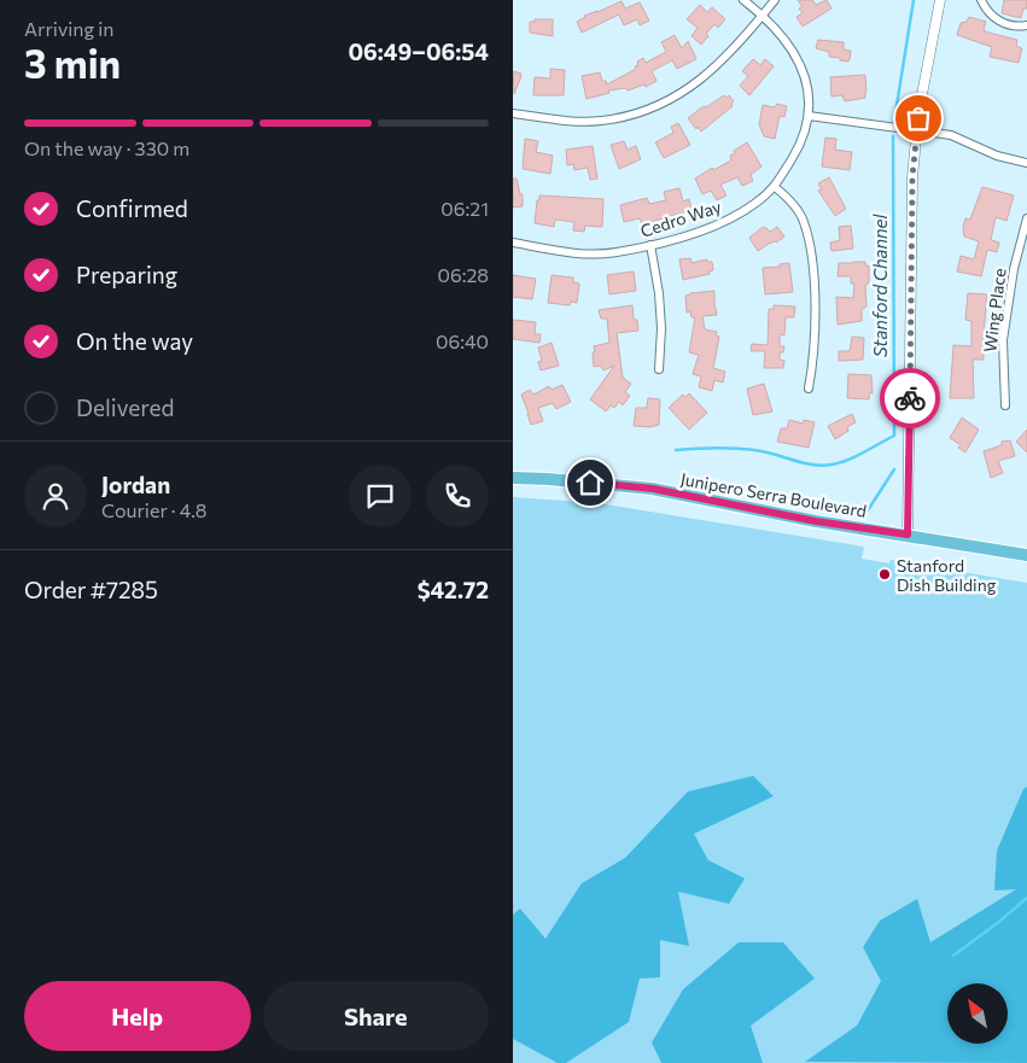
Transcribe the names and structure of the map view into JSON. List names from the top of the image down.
{
  "streets": {
    "main road": ["Junipero Serra Boulevard"],
    "street": ["Cedro Way", "Wing Place"]
  },
  "water": ["Stanford Channel"],
  "places": ["Stanford Dish Building"],
  "north": "top left",
  "page": {
    "heading": ["3 min", "Arriving in", "06:49–06:54"],
    "panel": [
      "Jordan",
      "Courier · 4.8",
      "Order #7285",
      "$42.72"
    ],
    "bar": "On the way · 330 m",
    "list": [
      ["Confirmed", "06:21"],
      ["Preparing", "06:28"],
      ["On the way", "06:40"],
      "Delivered"
    ],
    "buttons": ["Help", "Share"]
  }
}
